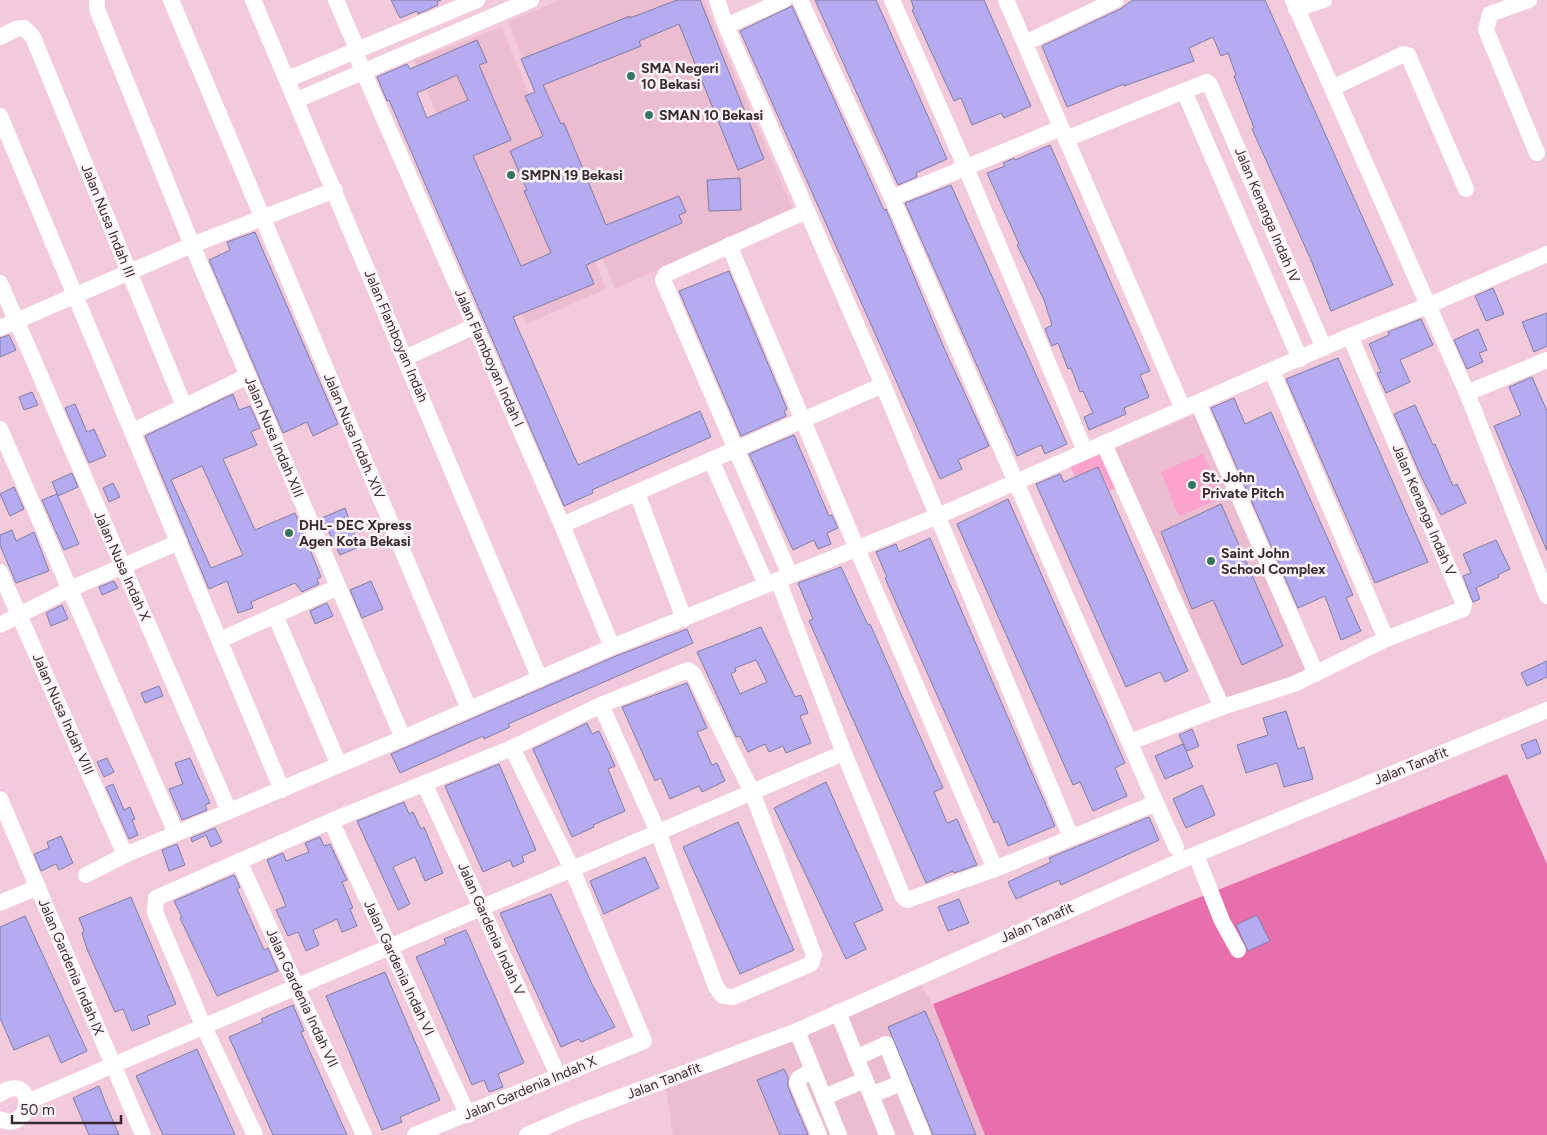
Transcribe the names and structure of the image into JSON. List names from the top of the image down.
{
  "streets": {
    "street": [
      "Jalan Kenanga Indah IV",
      "Jalan Nusa Indah III",
      "Jalan Flamboyan Indah",
      "Jalan Flamboyan Indah I",
      "Jalan Nusa Indah. XIV",
      "Jalan Nusa Indah XIII",
      "Jalan Kenanga Indah V",
      "Jalan Nusa Indah X",
      "Jalan Nusa Indah VIII",
      "Jalan Tanafit",
      "Jalan Gardenia Indah V",
      "Jalan Gardenia Indah IX",
      "Jalan Gardenia Indah VI",
      "Jalan Gardenia Indah VII",
      "Jalan Gardenia Indah X"
    ]
  },
  "crossings": [
    ["Jalan Gardenia Indah V", "Jalan Gardenia Indah X"],
    ["Jalan Gardenia Indah VI", "Jalan Gardenia Indah X"]
  ],
  "places": [
    "SMA Negeri 10 Bekasi",
    "SMAN 10 Bekasi",
    "SMPN 19 Bekasi",
    "St. John Private Pitch",
    "DHL- DEC Xpress Agen Kota Bekasi",
    "Saint John School Complex"
  ],
  "scale_bar": "50 m"
}
